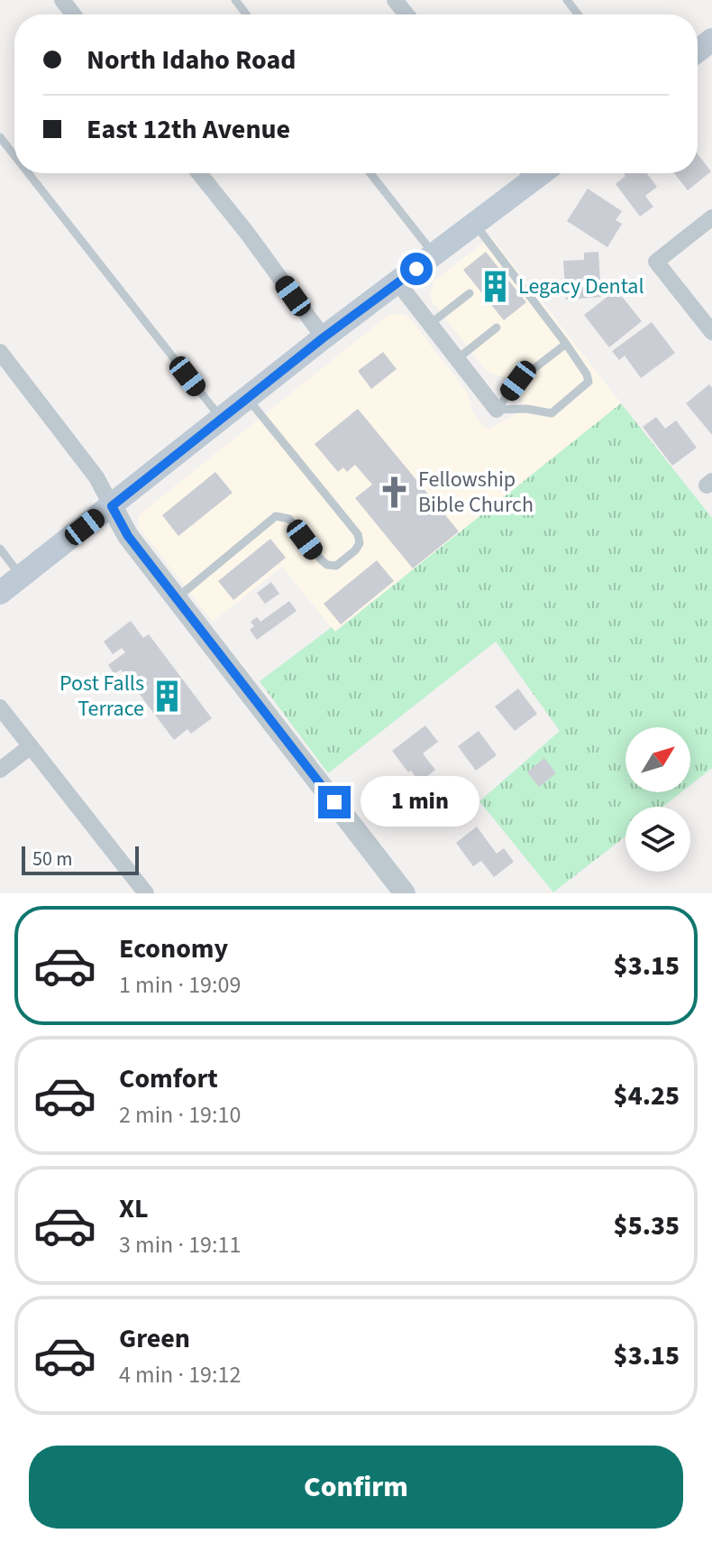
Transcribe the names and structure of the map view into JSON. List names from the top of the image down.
{
  "places": {
    "building": ["Legacy Dental", "Post Falls Terrace"],
    "church": ["Fellowship Bible Church"]
  },
  "scale_bar": "50 m",
  "north": "top right",
  "page": {
    "banner": ["North Idaho Road", "East 12th Avenue"],
    "bubble": "1 min",
    "scale": "50 m",
    "list": [
      {
        "name": "Economy",
        "note": "1 min · 19:09",
        "value": "$3.15"
      },
      {
        "name": "Comfort",
        "note": "2 min · 19:10",
        "value": "$4.25"
      },
      {
        "name": "XL",
        "note": "3 min · 19:11",
        "value": "$5.35"
      },
      {
        "name": "Green",
        "note": "4 min · 19:12",
        "value": "$3.15"
      }
    ],
    "buttons": "Confirm"
  }
}
